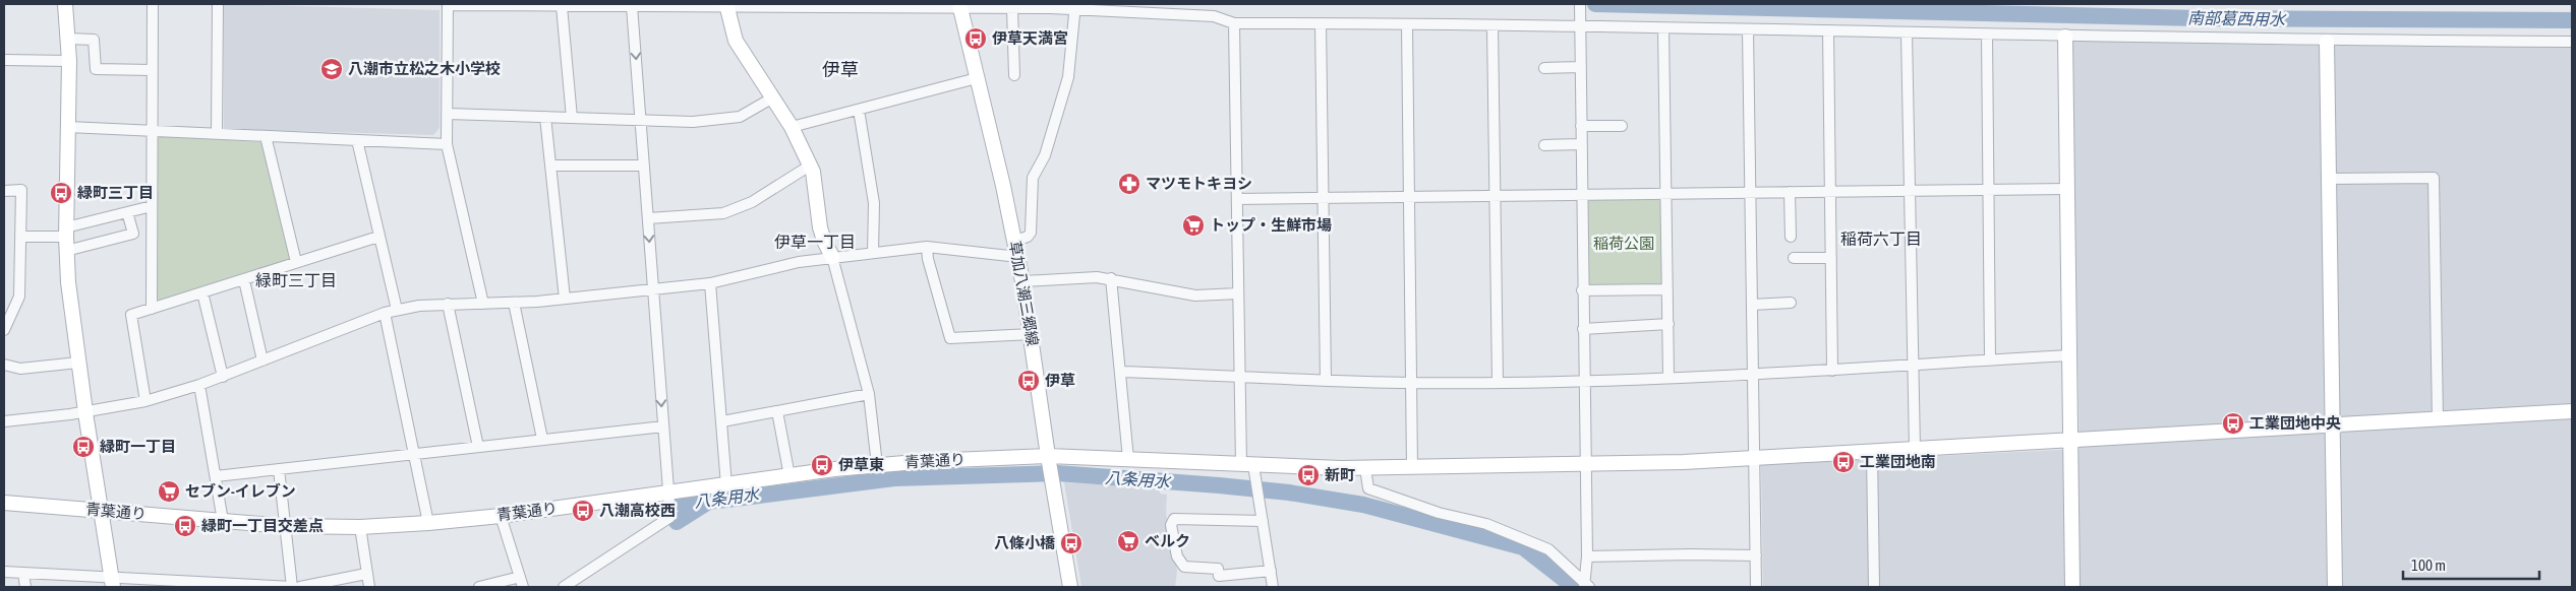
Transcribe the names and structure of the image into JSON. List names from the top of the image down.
{
  "streets": {
    "street": ["草加八潮三郷線", "青葉通り"]
  },
  "crossings": [
    ["草加八潮三郷線", "青葉通り"]
  ],
  "districts": [
    "伊草",
    "稲荷六丁目",
    "伊草一丁目",
    "緑町三丁目"
  ],
  "water": ["南部葛西用水", "八条用水"],
  "parks": ["稲荷公園"],
  "places": {
    "bus stop": [
      "伊草天満宮",
      "緑町三丁目",
      "伊草",
      "工業団地中央",
      "緑町一丁目",
      "工業団地南",
      "伊草東",
      "新町",
      "八潮高校西",
      "緑町一丁目交差点",
      "八條小橋"
    ],
    "school or university": ["八潮市立松之木小学校"],
    "pharmacy": ["マツモトキヨシ"],
    "supermarket": ["トップ・生鮮市場", "セブン-イレブン", "ベルク"]
  },
  "scale_bar": "100 m"
}
